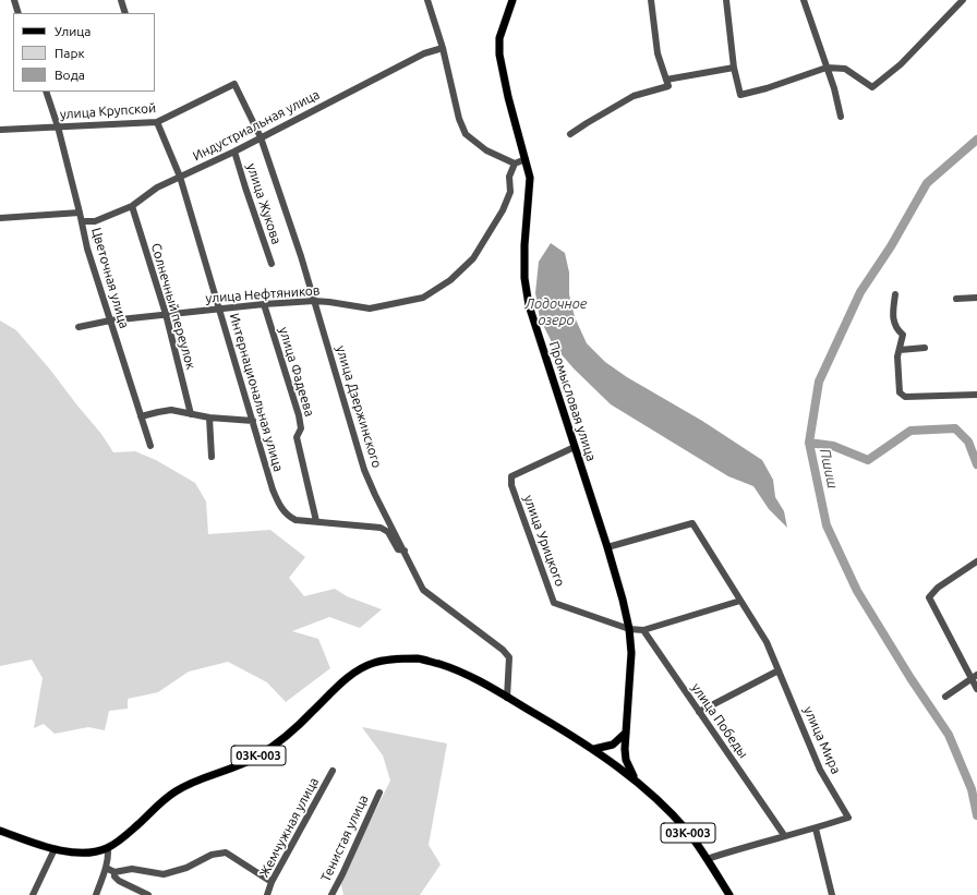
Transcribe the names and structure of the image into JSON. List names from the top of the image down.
{
  "streets": {
    "main road": ["Промысловая улица", "03К-003"],
    "street": [
      "улица Крупской",
      "Индустриальная улица",
      "улица Жукова",
      "Цветочная улица",
      "улица Нефтяников",
      "Солнечный переулок",
      "улица Фадеева",
      "Интернациональная улица",
      "улица Дзержинского",
      "улица Урицкого",
      "улица Победы",
      "улица Мира",
      "Жемчужная улица",
      "Тенистая улица"
    ]
  },
  "crossings": [
    ["улица Крупской", "Цветочная улица"],
    ["улица Крупской", "Интернациональная улица"],
    ["улица Крупской", "улица Дзержинского"],
    ["Индустриальная улица", "улица Жукова"],
    ["Индустриальная улица", "Цветочная улица"],
    ["Индустриальная улица", "Солнечный переулок"],
    ["Индустриальная улица", "Интернациональная улица"],
    ["Индустриальная улица", "улица Дзержинского"],
    ["Цветочная улица", "улица Нефтяников"],
    ["улица Нефтяников", "Солнечный переулок"],
    ["улица Нефтяников", "улица Фадеева"],
    ["улица Нефтяников", "Интернациональная улица"],
    ["улица Нефтяников", "улица Дзержинского"],
    ["улица Фадеева", "Интернациональная улица"],
    ["Промысловая улица", "улица Урицкого"],
    ["Промысловая улица", "улица Мира"],
    ["Промысловая улица", "03К-003"],
    ["улица Дзержинского", "03К-003"]
  ],
  "water": ["Лодочное озеро", "Пшиш"],
  "legend": ["Улица", "Парк", "Вода"]
}
